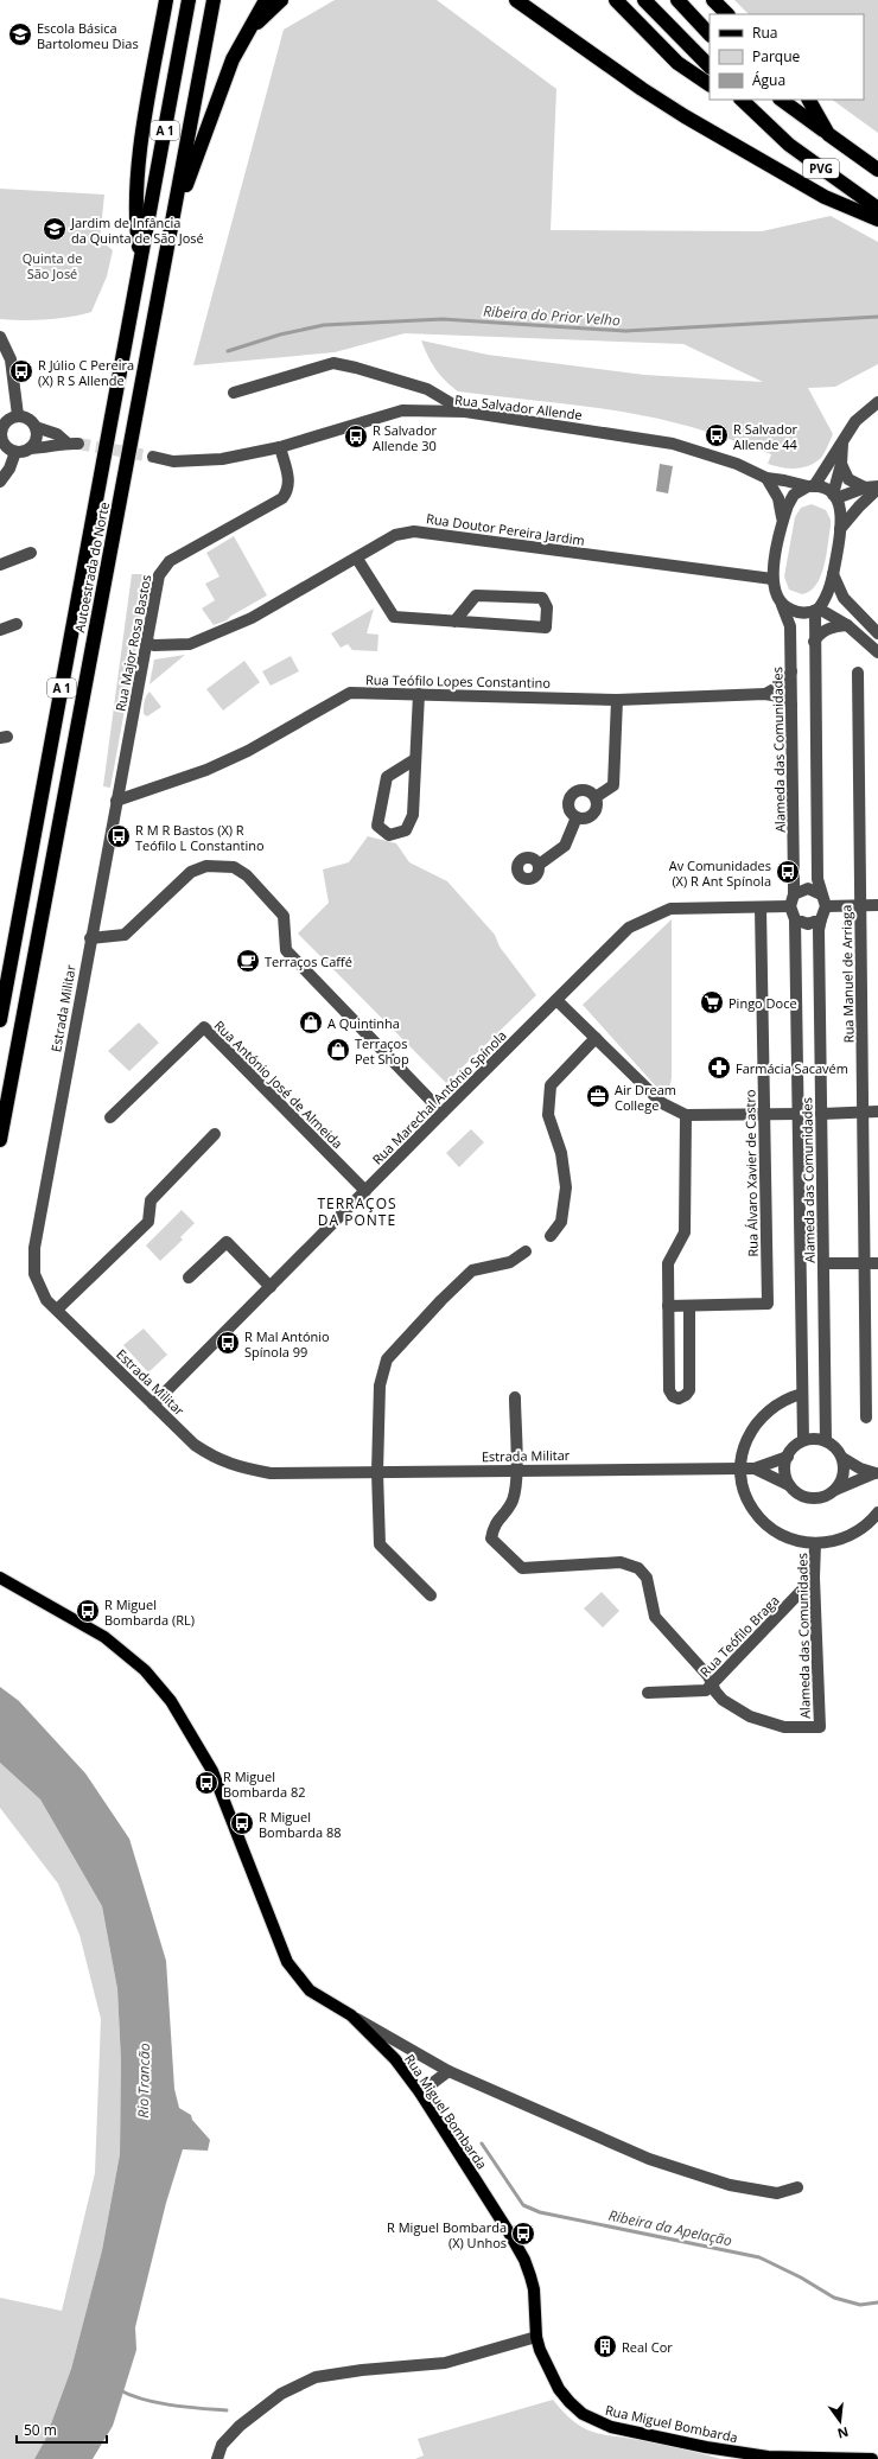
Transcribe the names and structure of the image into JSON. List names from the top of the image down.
{
  "streets": {
    "highway": ["A 1", "PVG", "Autoestrada do Norte"],
    "main road": ["Rua Miguel Bombarda"],
    "street": [
      "Rua Salvador Allende",
      "Rua Doutor Pereira Jardim",
      "Rua Major Rosa Bastos",
      "Rua Teófilo Lopes Constantino",
      "Alameda das Comunidades",
      "Rua Manuel de Arriaga",
      "Estrada Militar",
      "Rua António José de Almeida",
      "Rua Marechal António Spínola",
      "Rua Álvaro Xavier de Castro",
      "Rua Teófilo Braga"
    ]
  },
  "crossings": [
    ["Rua Salvador Allende", "Rua Major Rosa Bastos"],
    ["Rua Doutor Pereira Jardim", "Rua Major Rosa Bastos"],
    ["Rua Doutor Pereira Jardim", "Alameda das Comunidades"],
    ["Rua Major Rosa Bastos", "Rua Teófilo Lopes Constantino"],
    ["Rua Major Rosa Bastos", "Estrada Militar"],
    ["Rua Teófilo Lopes Constantino", "Alameda das Comunidades"],
    ["Rua Teófilo Lopes Constantino", "Estrada Militar"],
    ["Alameda das Comunidades", "Estrada Militar"],
    ["Alameda das Comunidades", "Rua Marechal António Spínola"],
    ["Alameda das Comunidades", "Rua Teófilo Braga"],
    ["Estrada Militar", "Rua Marechal António Spínola"],
    ["Rua António José de Almeida", "Rua Marechal António Spínola"],
    ["Rua Marechal António Spínola", "Rua Álvaro Xavier de Castro"]
  ],
  "districts": ["TERRAÇOS DA PONTE"],
  "water": ["Ribeira do Prior Velho", "Rio Trancão", "Ribeira da Apelação"],
  "parks": ["Quinta de São José"],
  "places": {
    "school or university": ["Escola Básica Bartolomeu Dias", "Jardim de Infância da Quinta de São José"],
    "bus stop": [
      "R Júlio C Pereira (X) R S Allende",
      "R Salvador Allende 44",
      "R Salvador Allende 30",
      "R M R Bastos (X) R Teófilo L Constantino",
      "Av Comunidades (X) R Ant Spínola",
      "R Mal António Spínola 99",
      "R Miguel Bombarda (RL)",
      "R Miguel Bombarda 82",
      "R Miguel Bombarda 88",
      "R Miguel Bombarda (X) Unhos"
    ],
    "cafe": ["Terraços Caffé"],
    "supermarket": ["Pingo Doce"],
    "shop": ["A Quintinha", "Terraços Pet Shop"],
    "pharmacy": ["Farmácia Sacavém"],
    "office": ["Air Dream College"],
    "building": ["Real Cor"]
  },
  "legend": ["Rua", "Parque", "Água"],
  "scale_bar": "50 m",
  "north": "bottom"
}
